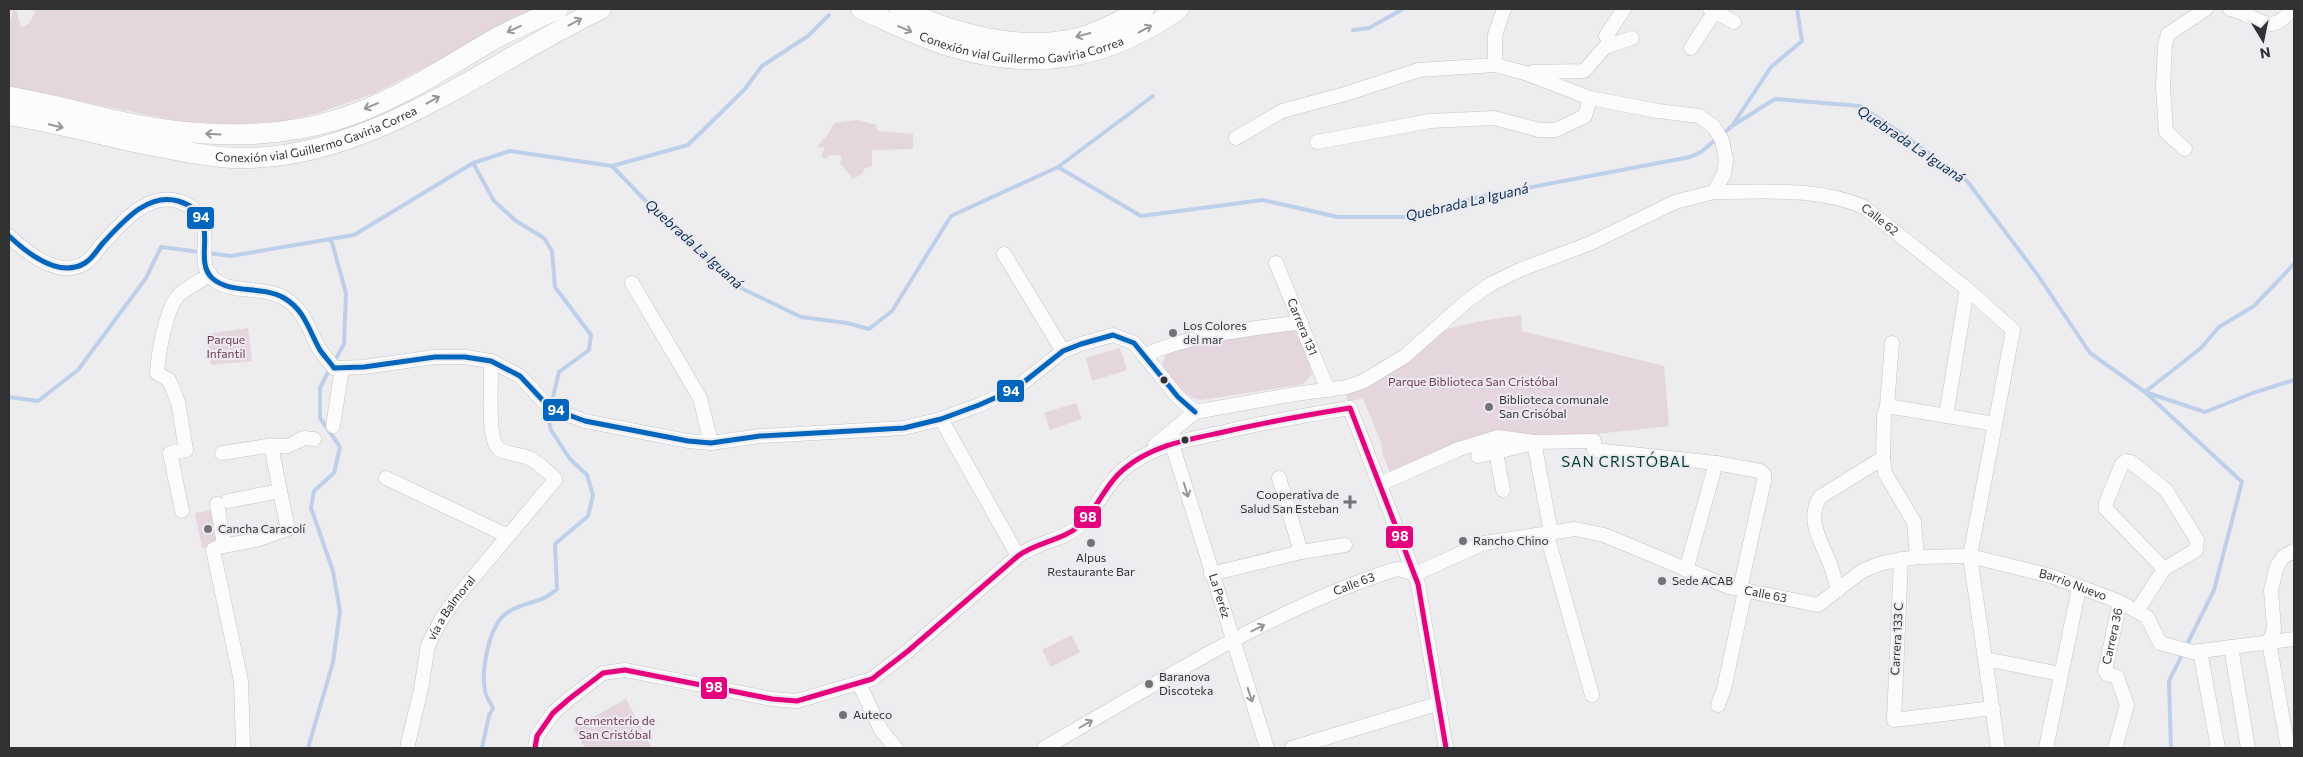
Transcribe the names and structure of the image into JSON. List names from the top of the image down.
{
  "streets": {
    "highway": ["Conexión vial Guillermo Gaviria Correa"],
    "street": [
      "Calle 62",
      "Carrera 131",
      "Calle 63",
      "Barrio Nuevo",
      "La Peréz",
      "vía a Balmoral",
      "Carrera 36",
      "Carrera 133 C"
    ]
  },
  "crossings": [
    ["Calle 62", "Carrera 131"],
    ["Calle 63", "Barrio Nuevo"],
    ["Calle 63", "La Peréz"],
    ["Barrio Nuevo", "Carrera 36"],
    ["Barrio Nuevo", "Carrera 133 C"]
  ],
  "districts": ["SAN CRISTÓBAL"],
  "water": ["Quebrada La Iguaná"],
  "parks": ["Parque Infantil", "Parque Biblioteca San Cristóbal", "Cementerio de San Cristóbal"],
  "places": {
    "other": [
      "Los Colores del mar",
      "Biblioteca comunale San Crisóbal",
      "Cancha Caracolí",
      "Rancho Chino",
      "Alpus Restaurante Bar",
      "Sede ACAB",
      "Baranova Discoteka",
      "Auteco"
    ],
    "health": ["Cooperativa de Salud San Esteban"]
  },
  "lines": ["transit line 94", "transit line 98"],
  "north": "bottom"
}
